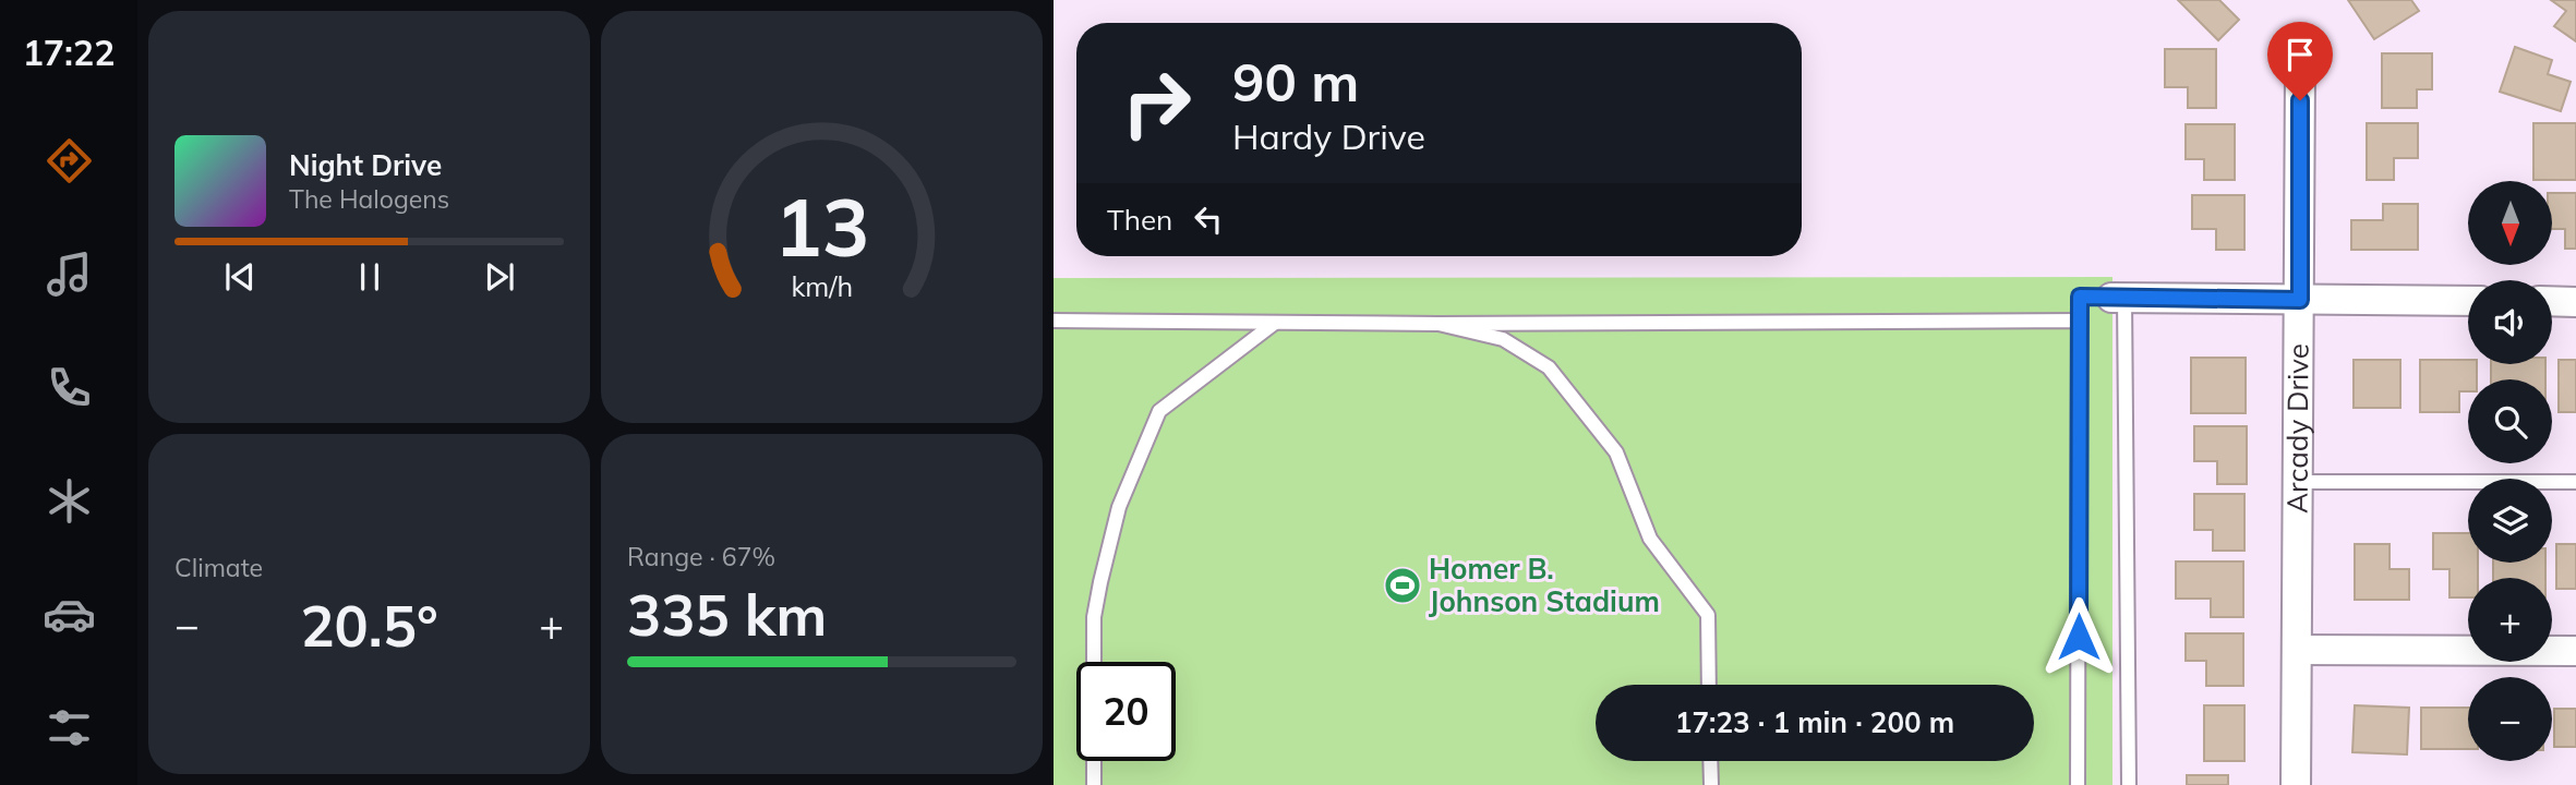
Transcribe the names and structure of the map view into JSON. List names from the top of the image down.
{
  "streets": {
    "street": ["Arcady Drive"]
  },
  "places": {
    "sports": ["Homer B. Johnson Stadium"]
  },
  "north": "bottom",
  "page": {
    "tabs": "17:22",
    "turn": ["90 m", "Hardy Drive"],
    "song": ["Night Drive", "The Halogens"],
    "map_buttons": ["+", "−"],
    "then": "Then",
    "tile": [
      "Climate",
      ["Range · 67%", "335 km"]
    ],
    "heat": ["−", "20.5°", "+"],
    "limit": "20",
    "trip": "17:23 · 1 min · 200 m",
    "gauge": ["13", "km/h"]
  }
}
